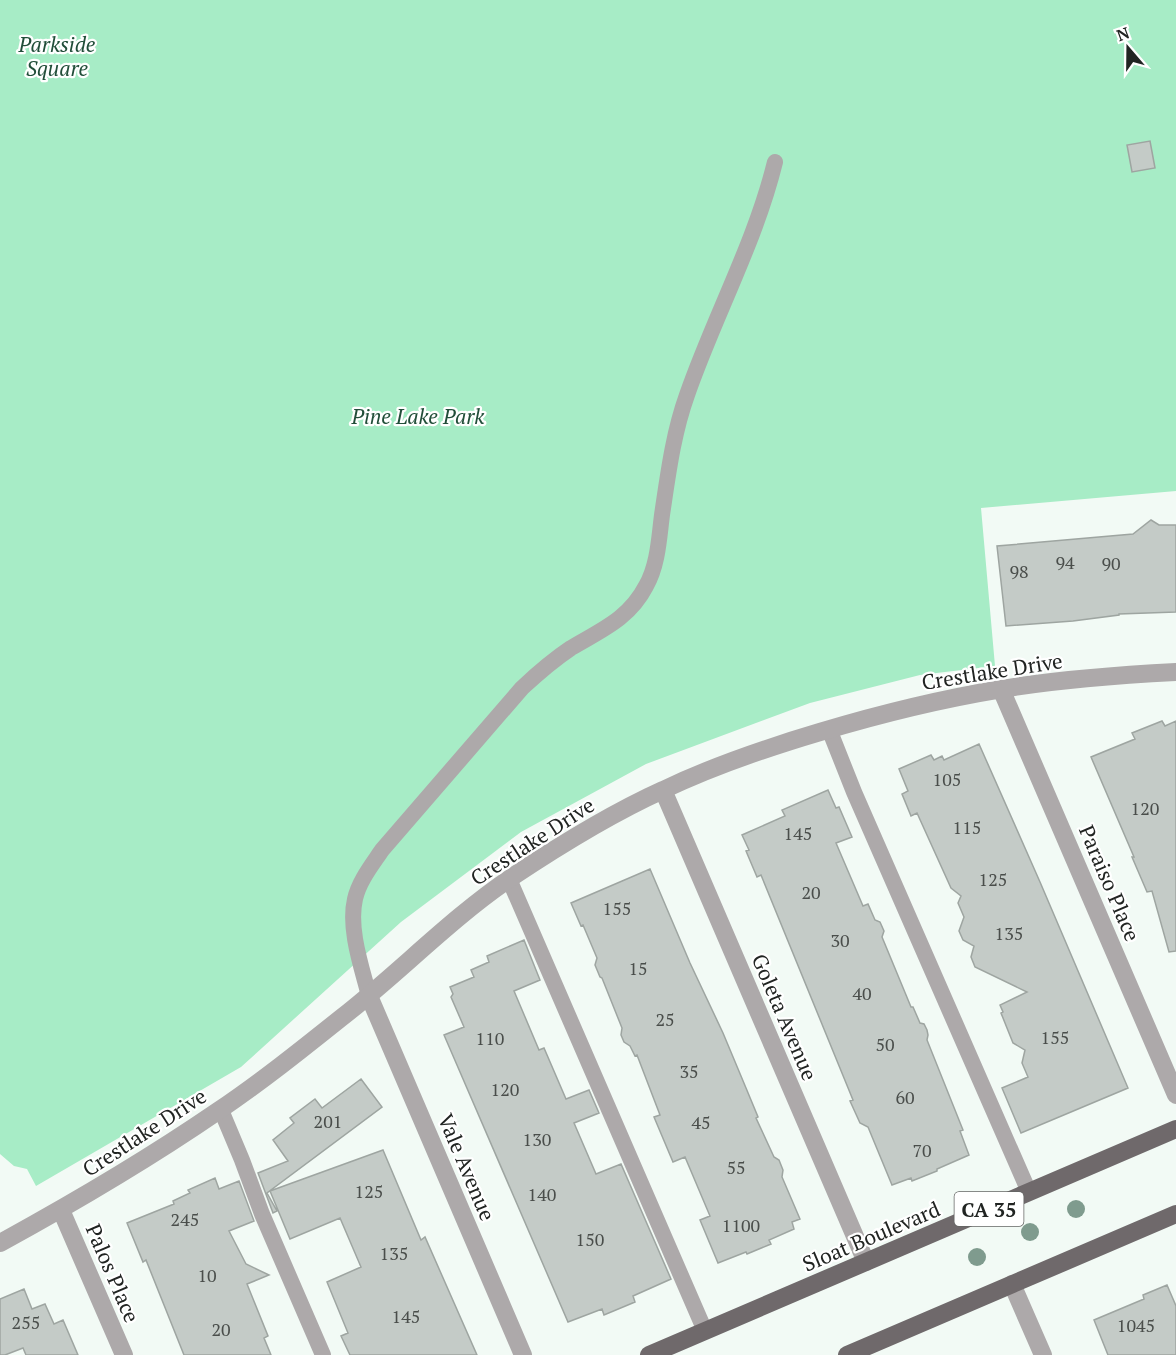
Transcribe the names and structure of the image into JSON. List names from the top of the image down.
{
  "streets": {
    "main road": ["CA 35", "Sloat Boulevard"],
    "street": [
      "Crestlake Drive",
      "Paraiso Place",
      "Goleta Avenue",
      "Vale Avenue",
      "Palos Place"
    ]
  },
  "crossings": [
    ["Crestlake Drive", "Paraiso Place"],
    ["Crestlake Drive", "Goleta Avenue"],
    ["Crestlake Drive", "Vale Avenue"],
    ["Crestlake Drive", "Palos Place"],
    ["Goleta Avenue", "Sloat Boulevard"]
  ],
  "parks": ["Parkside Square", "Pine Lake Park"],
  "house_numbers": [
    "94",
    "90",
    "98",
    "105",
    "120",
    "115",
    "145",
    "125",
    "20",
    "155",
    "135",
    "30",
    "15",
    "40",
    "25",
    "155",
    "110",
    "50",
    "35",
    "120",
    "60",
    "201",
    "45",
    "130",
    "70",
    "55",
    "125",
    "140",
    "245",
    "1100",
    "150",
    "135",
    "10",
    "145",
    "255",
    "1045",
    "20"
  ],
  "north": "top"
}
